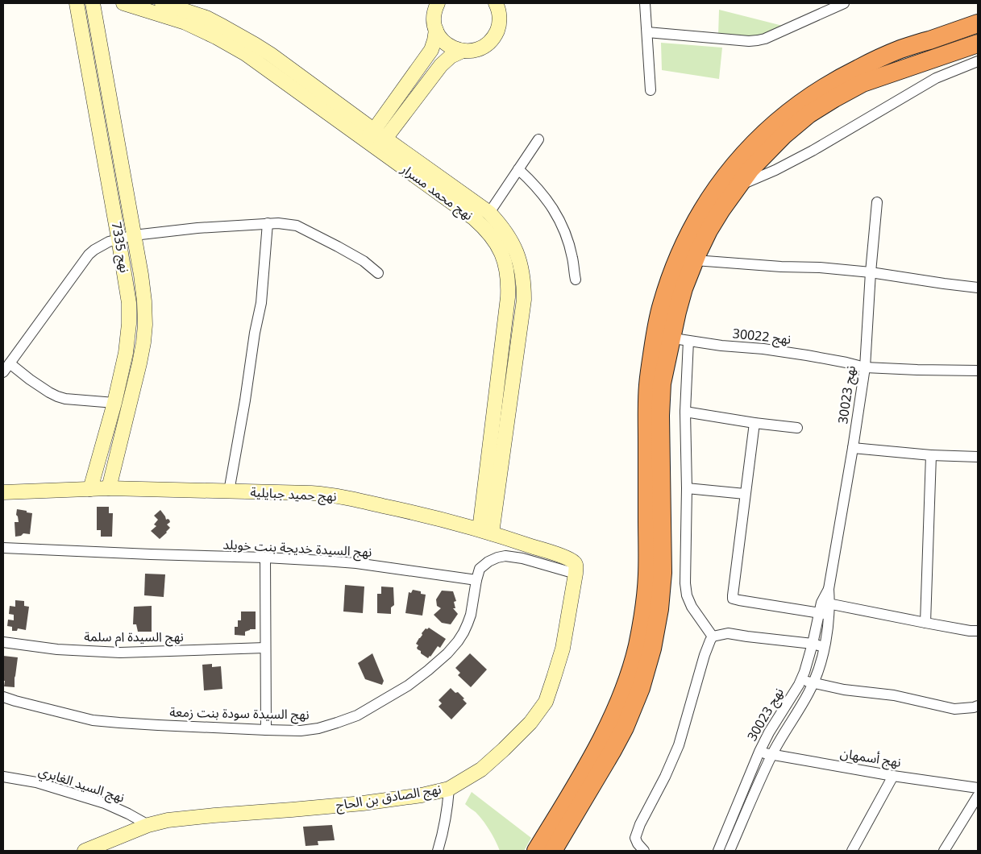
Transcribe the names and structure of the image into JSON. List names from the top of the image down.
{
  "streets": {
    "street": [
      "نهج محمد مسرار",
      "نهج 7335",
      "نهج 30022",
      "نهج 30023",
      "نهج حميد جبايلية",
      "نهج السيدة خديجة بنت خويلد",
      "نهج السيدة ام سلمة",
      "نهج السيدة سودة بنت زمعة",
      "نهج أسمهان",
      "نهج السيد الغابري",
      "نهج الصادق بن الحاج"
    ]
  },
  "crossings": [
    ["نهج محمد مسرار", "نهج حميد جبايلية"],
    ["نهج 7335", "نهج حميد جبايلية"],
    ["نهج 30022", "نهج 30023"],
    ["نهج 30023", "نهج أسمهان"],
    ["نهج حميد جبايلية", "نهج الصادق بن الحاج"],
    ["نهج السيدة خديجة بنت خويلد", "نهج السيدة سودة بنت زمعة"],
    ["نهج السيد الغابري", "نهج الصادق بن الحاج"]
  ]
}
